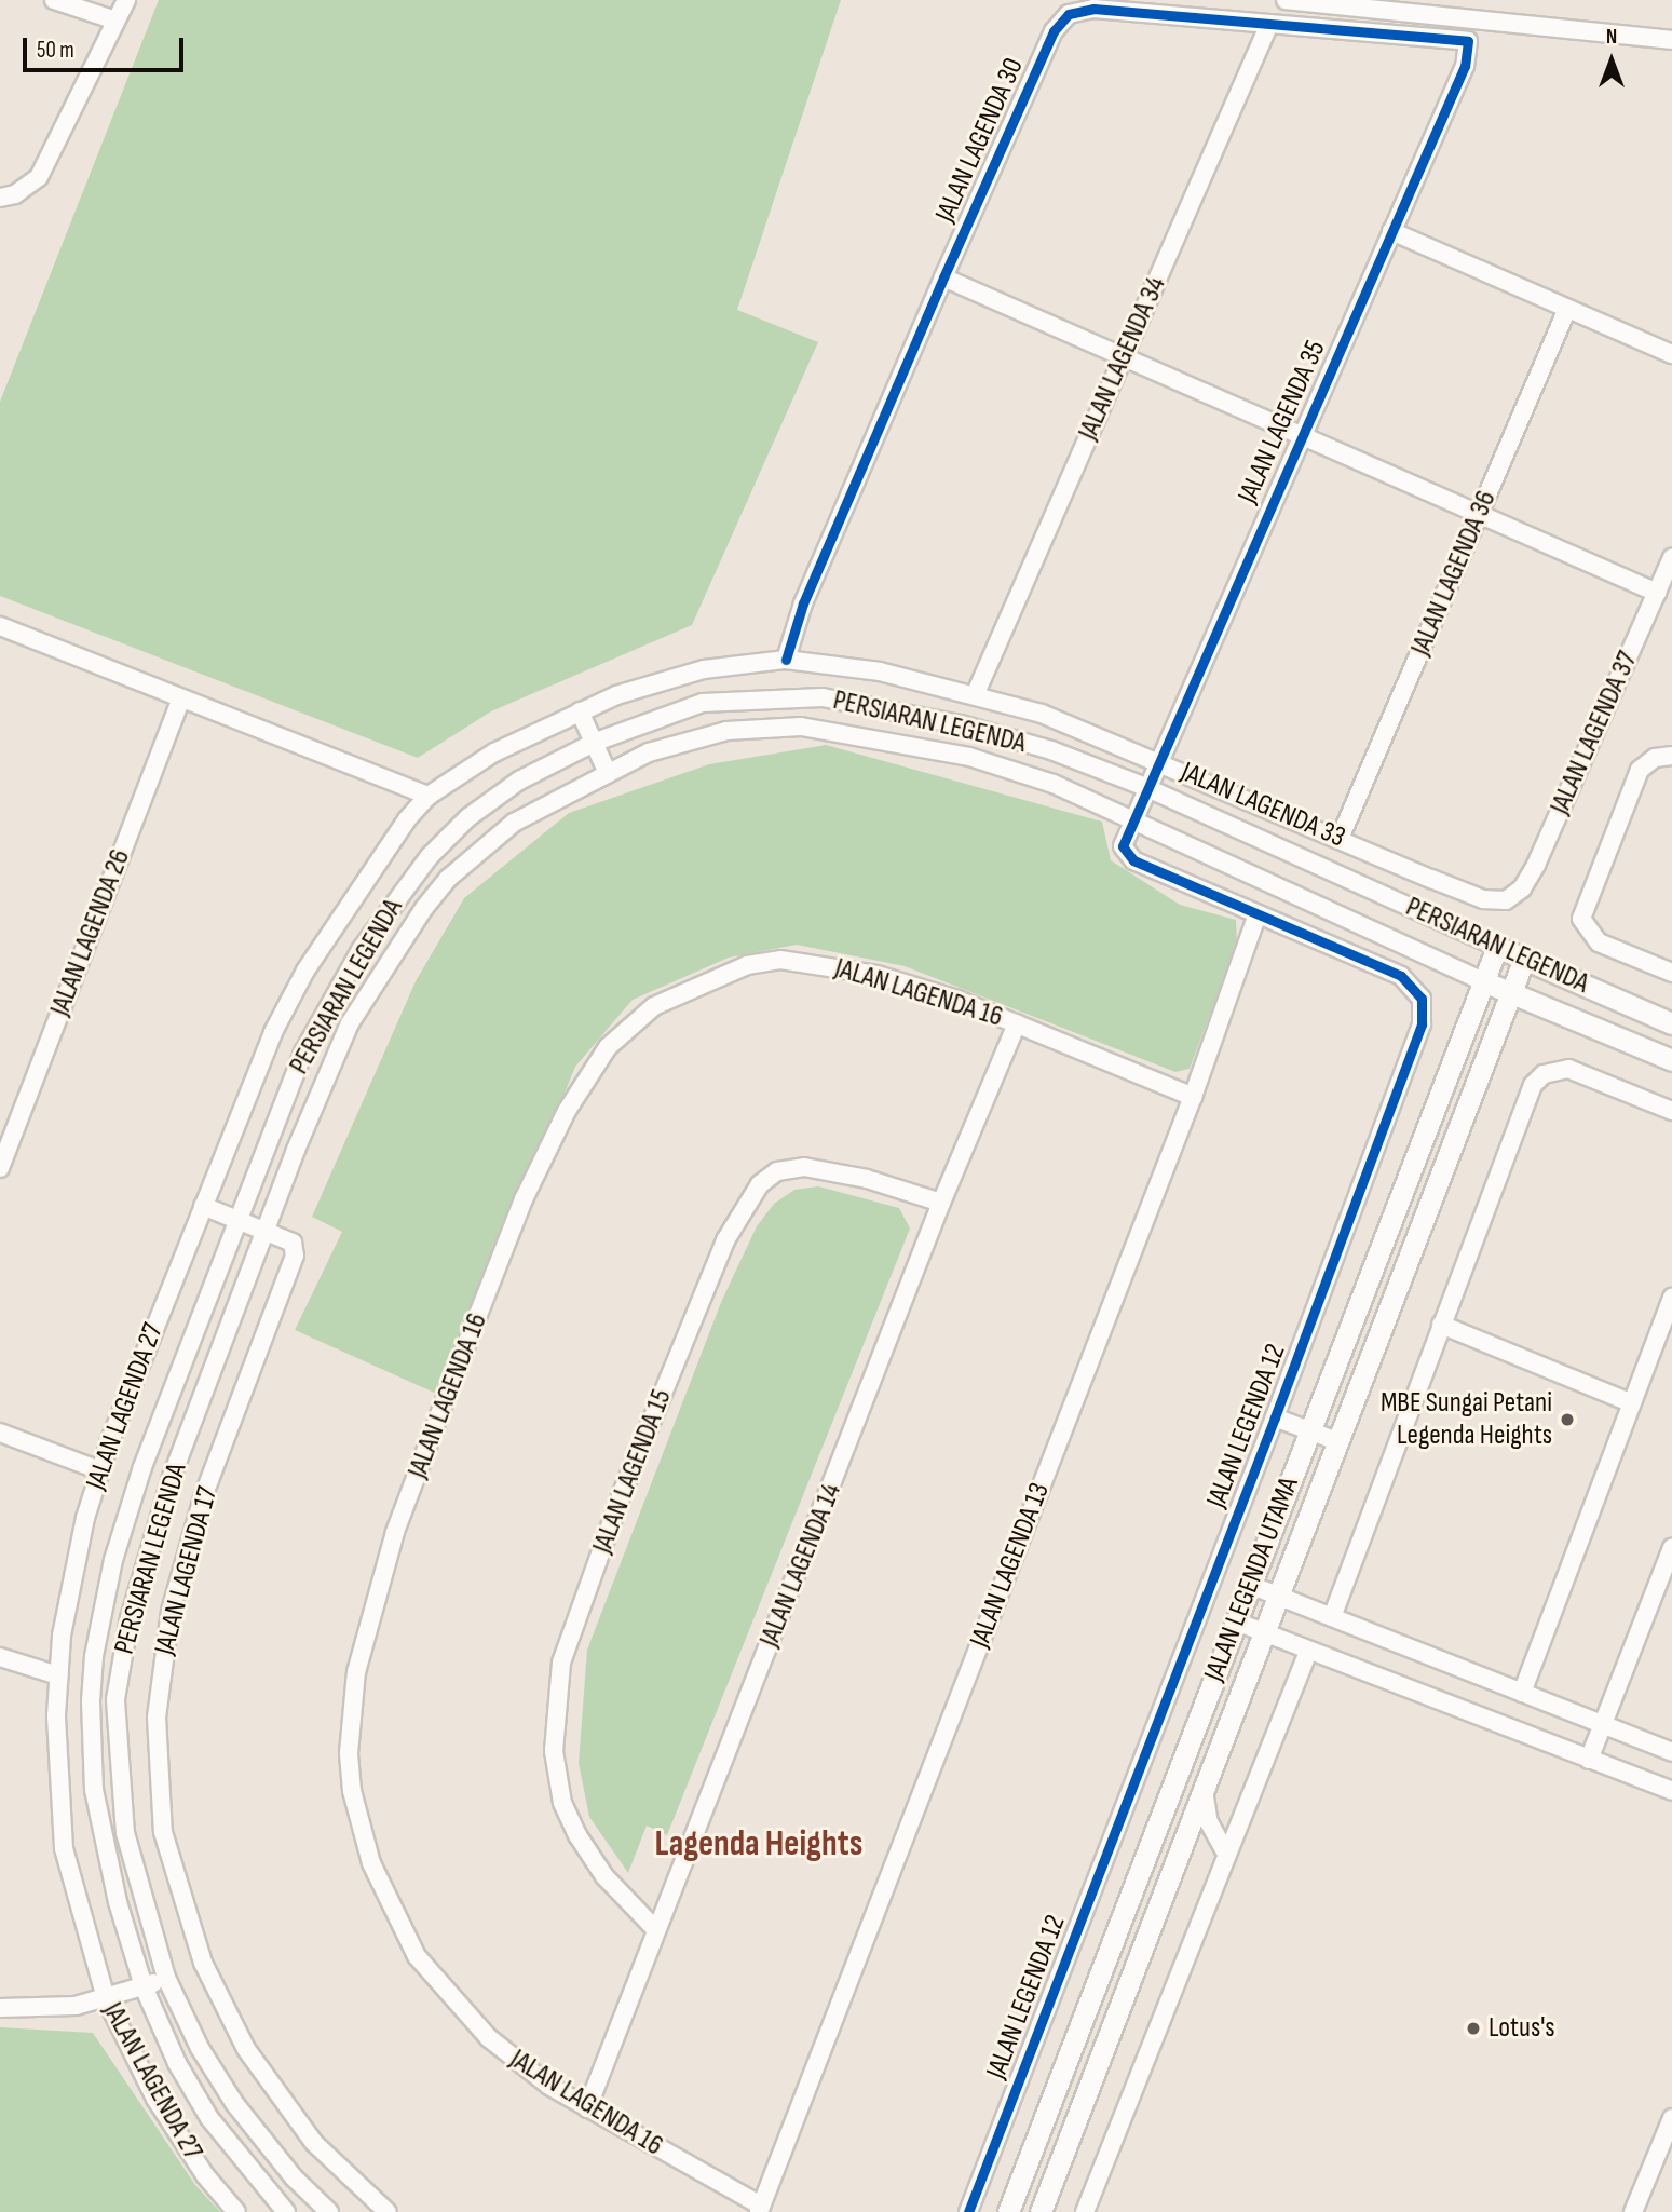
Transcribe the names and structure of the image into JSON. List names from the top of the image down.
{
  "streets": {
    "street": [
      "JALAN LAGENDA 30",
      "JALAN LAGENDA 34",
      "JALAN LAGENDA 35",
      "JALAN LAGENDA 36",
      "PERSIARAN LEGENDA",
      "JALAN LAGENDA 37",
      "JALAN LAGENDA 33",
      "JALAN LAGENDA 26",
      "JALAN LAGENDA 16",
      "JALAN LAGENDA 27",
      "JALAN LEGENDA 12",
      "JALAN LAGENDA 15",
      "JALAN LAGENDA 14",
      "JALAN LAGENDA 13",
      "JALAN LAGENDA 17",
      "JALAN LEGENDA UTAMA"
    ]
  },
  "crossings": [
    ["JALAN LAGENDA 30", "JALAN LAGENDA 34"],
    ["JALAN LAGENDA 30", "JALAN LAGENDA 35"],
    ["JALAN LAGENDA 30", "JALAN LAGENDA 33"],
    ["JALAN LAGENDA 34", "JALAN LAGENDA 33"],
    ["JALAN LAGENDA 35", "PERSIARAN LEGENDA"],
    ["JALAN LAGENDA 35", "JALAN LAGENDA 33"],
    ["JALAN LAGENDA 35", "JALAN LEGENDA 12"],
    ["JALAN LAGENDA 36", "JALAN LAGENDA 33"],
    ["PERSIARAN LEGENDA", "JALAN LEGENDA 12"],
    ["PERSIARAN LEGENDA", "JALAN LAGENDA 17"],
    ["PERSIARAN LEGENDA", "JALAN LEGENDA UTAMA"],
    ["JALAN LAGENDA 37", "JALAN LAGENDA 33"],
    ["JALAN LAGENDA 33", "JALAN LAGENDA 27"],
    ["JALAN LAGENDA 16", "JALAN LAGENDA 14"],
    ["JALAN LAGENDA 16", "JALAN LAGENDA 13"],
    ["JALAN LAGENDA 27", "JALAN LAGENDA 17"],
    ["JALAN LEGENDA 12", "JALAN LAGENDA 13"],
    ["JALAN LAGENDA 15", "JALAN LAGENDA 14"]
  ],
  "districts": ["Lagenda Heights"],
  "places": ["MBE Sungai Petani Legenda Heights", "Lotus's"],
  "scale_bar": "50 m",
  "north": "top"
}
